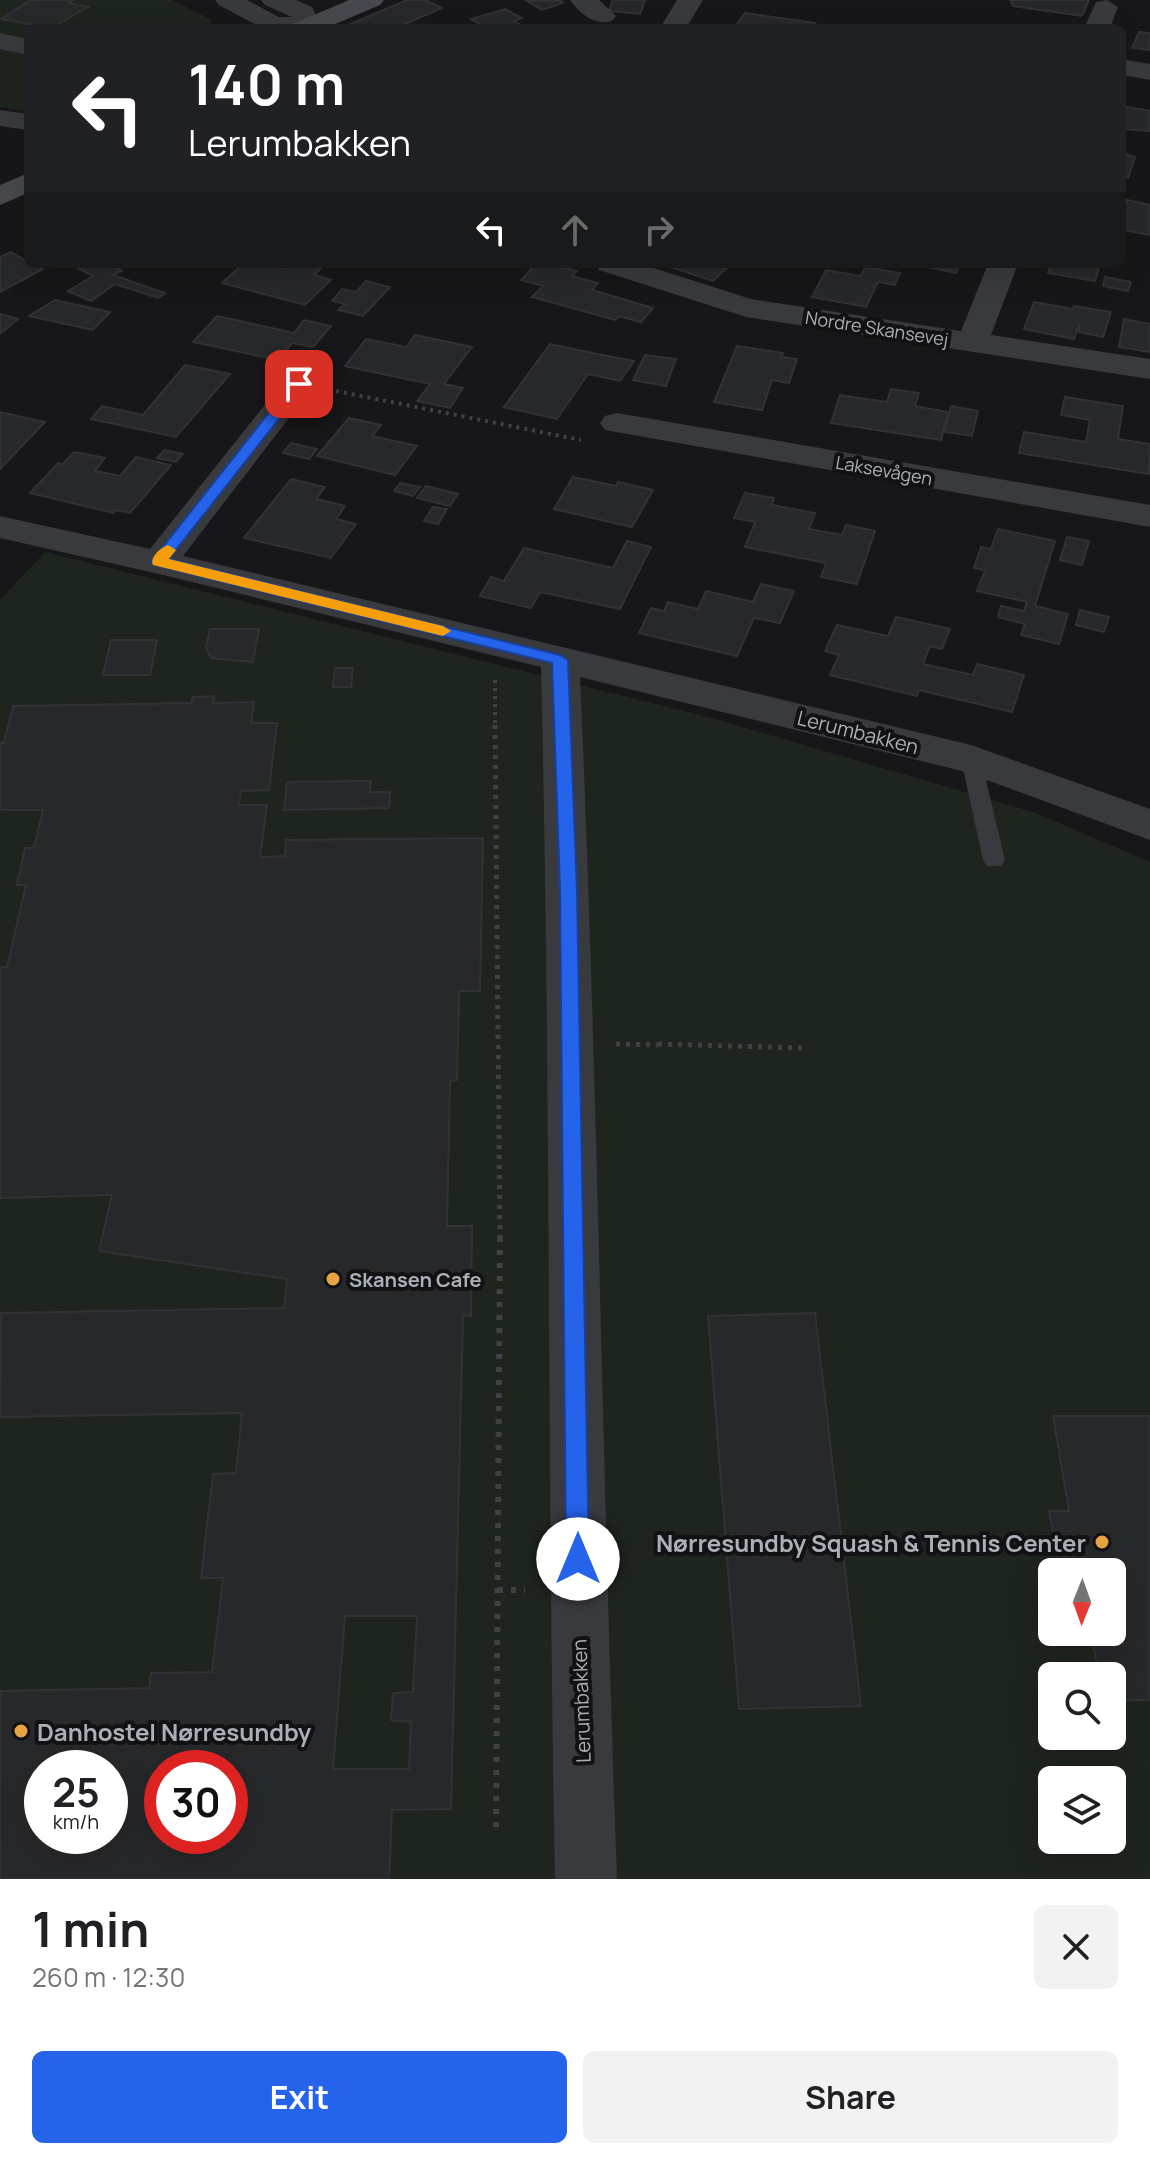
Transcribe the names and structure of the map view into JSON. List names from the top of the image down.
{
  "streets": {
    "street": ["Nordre Skansevej", "Laksevågen", "Lerumbakken"]
  },
  "places": ["Skansen Cafe", "Nørresundby Squash & Tennis Center", "Danhostel Nørresundby"],
  "north": "bottom",
  "page": {
    "turn": ["140 m", "Lerumbakken"],
    "speed": "25 km/h",
    "limit": "30",
    "heading": ["1 min", "260 m · 12:30"],
    "buttons": ["Exit", "Share"]
  }
}
